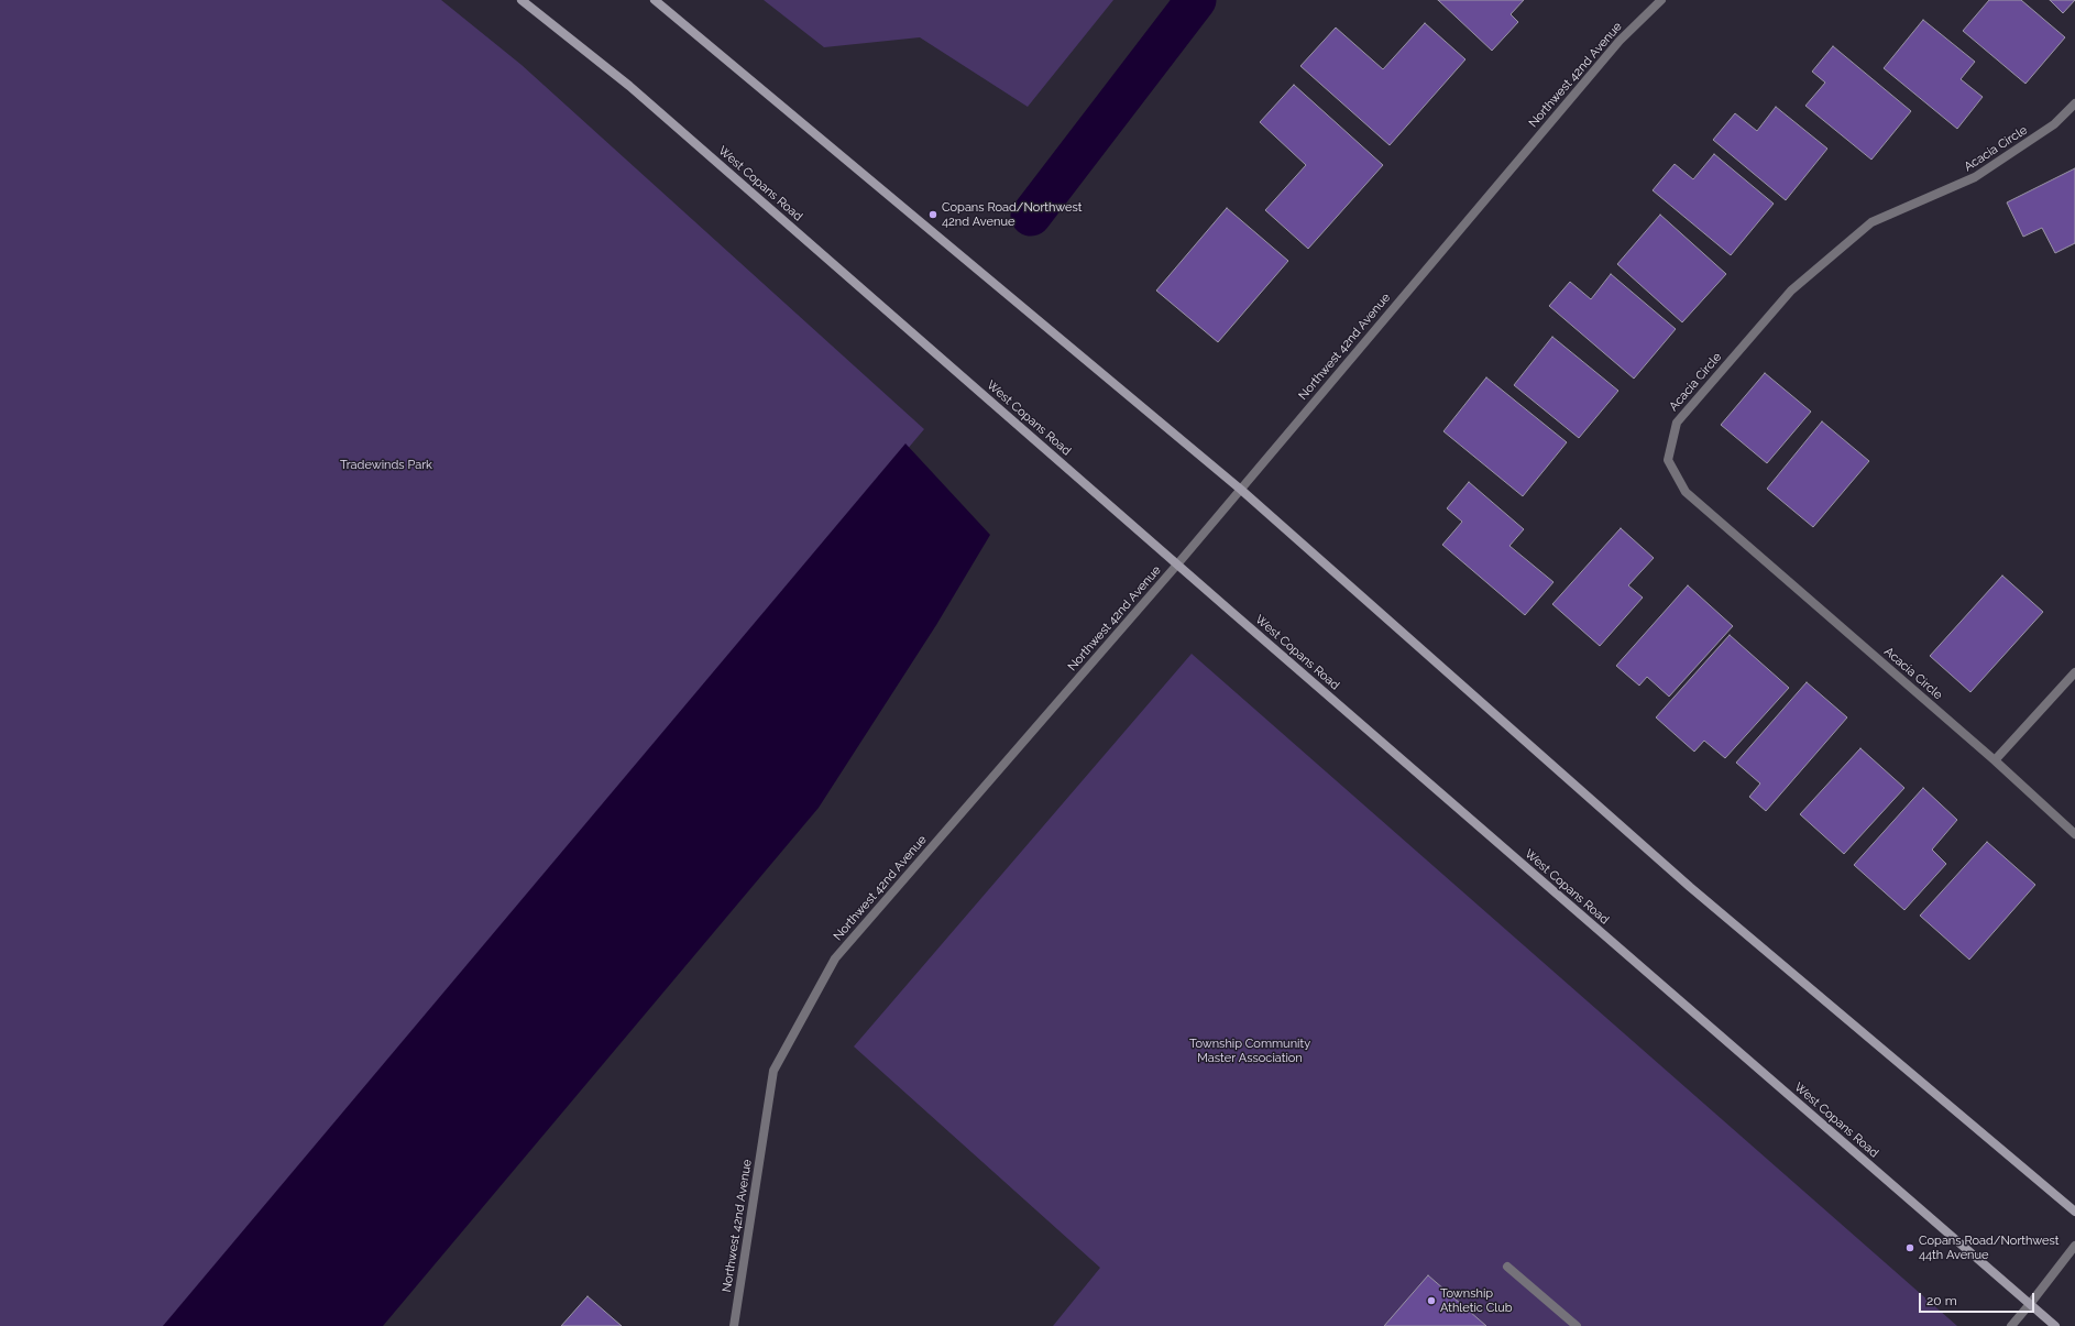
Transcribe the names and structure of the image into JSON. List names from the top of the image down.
{
  "streets": {
    "main road": ["West Copans Road"],
    "street": ["Northwest 42nd Avenue", "Acacia Circle"]
  },
  "crossings": [
    ["Northwest 42nd Avenue", "West Copans Road"]
  ],
  "parks": ["Tradewinds Park", "Township Community Master Association"],
  "places": ["Copans Road/Northwest 42nd Avenue", "Copans Road/Northwest 44th Avenue", "Township Athletic Club"],
  "scale_bar": "20 m"
}
